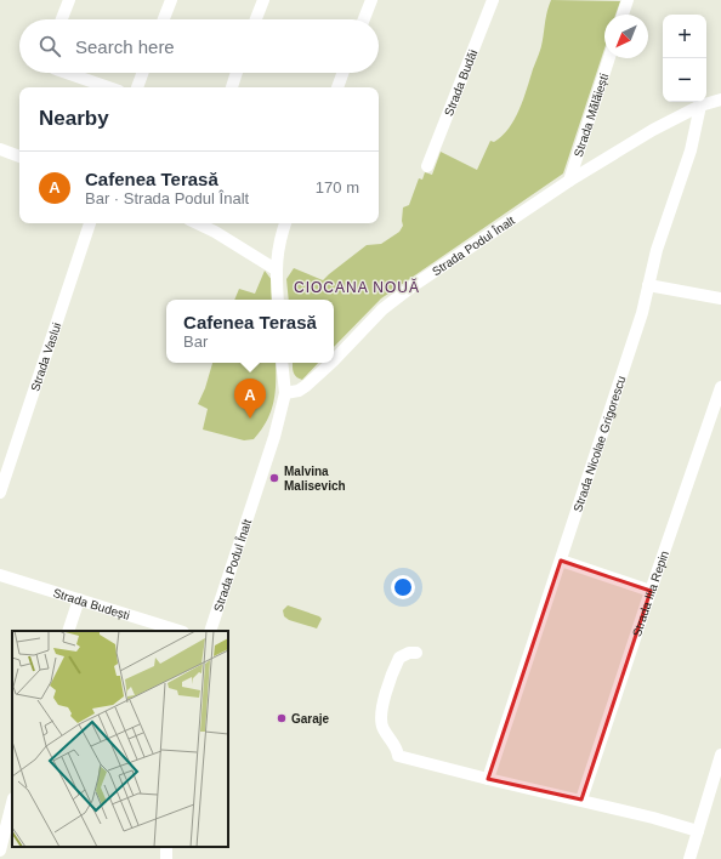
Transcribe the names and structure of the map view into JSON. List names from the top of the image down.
{
  "streets": {
    "street": [
      "Strada Budăi",
      "Strada Mălăiești",
      "Strada Podul Înalt",
      "Strada Vaslui",
      "Strada Nicolae Grigorescu",
      "Strada Ilia Repin",
      "Strada Budești"
    ]
  },
  "crossings": [
    ["Strada Mălăiești", "Strada Podul Înalt"],
    ["Strada Podul Înalt", "Strada Nicolae Grigorescu"]
  ],
  "districts": ["CIOCANA NOUĂ"],
  "places": ["Malvina Malisevich", "Garaje"],
  "north": "bottom left",
  "page": {
    "map_buttons": ["+", "−"],
    "search": "Search here",
    "heading": "Nearby",
    "list": [
      {
        "mark": "A",
        "name": "Cafenea Terasă",
        "note": "Bar · Strada Podul Înalt",
        "value": "170 m"
      }
    ],
    "popup": ["Cafenea Terasă", "Bar"],
    "pins": "A"
  }
}
